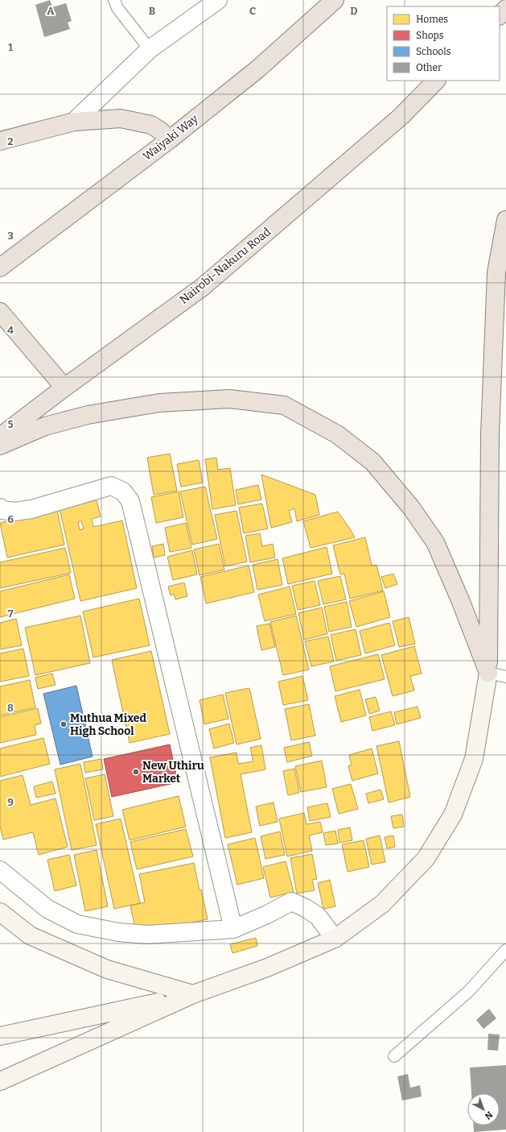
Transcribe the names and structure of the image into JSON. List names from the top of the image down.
{
  "streets": {
    "highway": ["Waiyaki Way", "Nairobi-Nakuru Road"]
  },
  "places": ["Muthua Mixed High School", "New Uthiru Market"],
  "legend": [
    "Homes",
    "Shops",
    "Schools",
    "Other"
  ],
  "north": "bottom right",
  "grid": {
    "columns": [
      "A",
      "B",
      "C",
      "D"
    ],
    "rows": [
      "1",
      "2",
      "3",
      "4",
      "5",
      "6",
      "7",
      "8",
      "9"
    ]
  }
}
